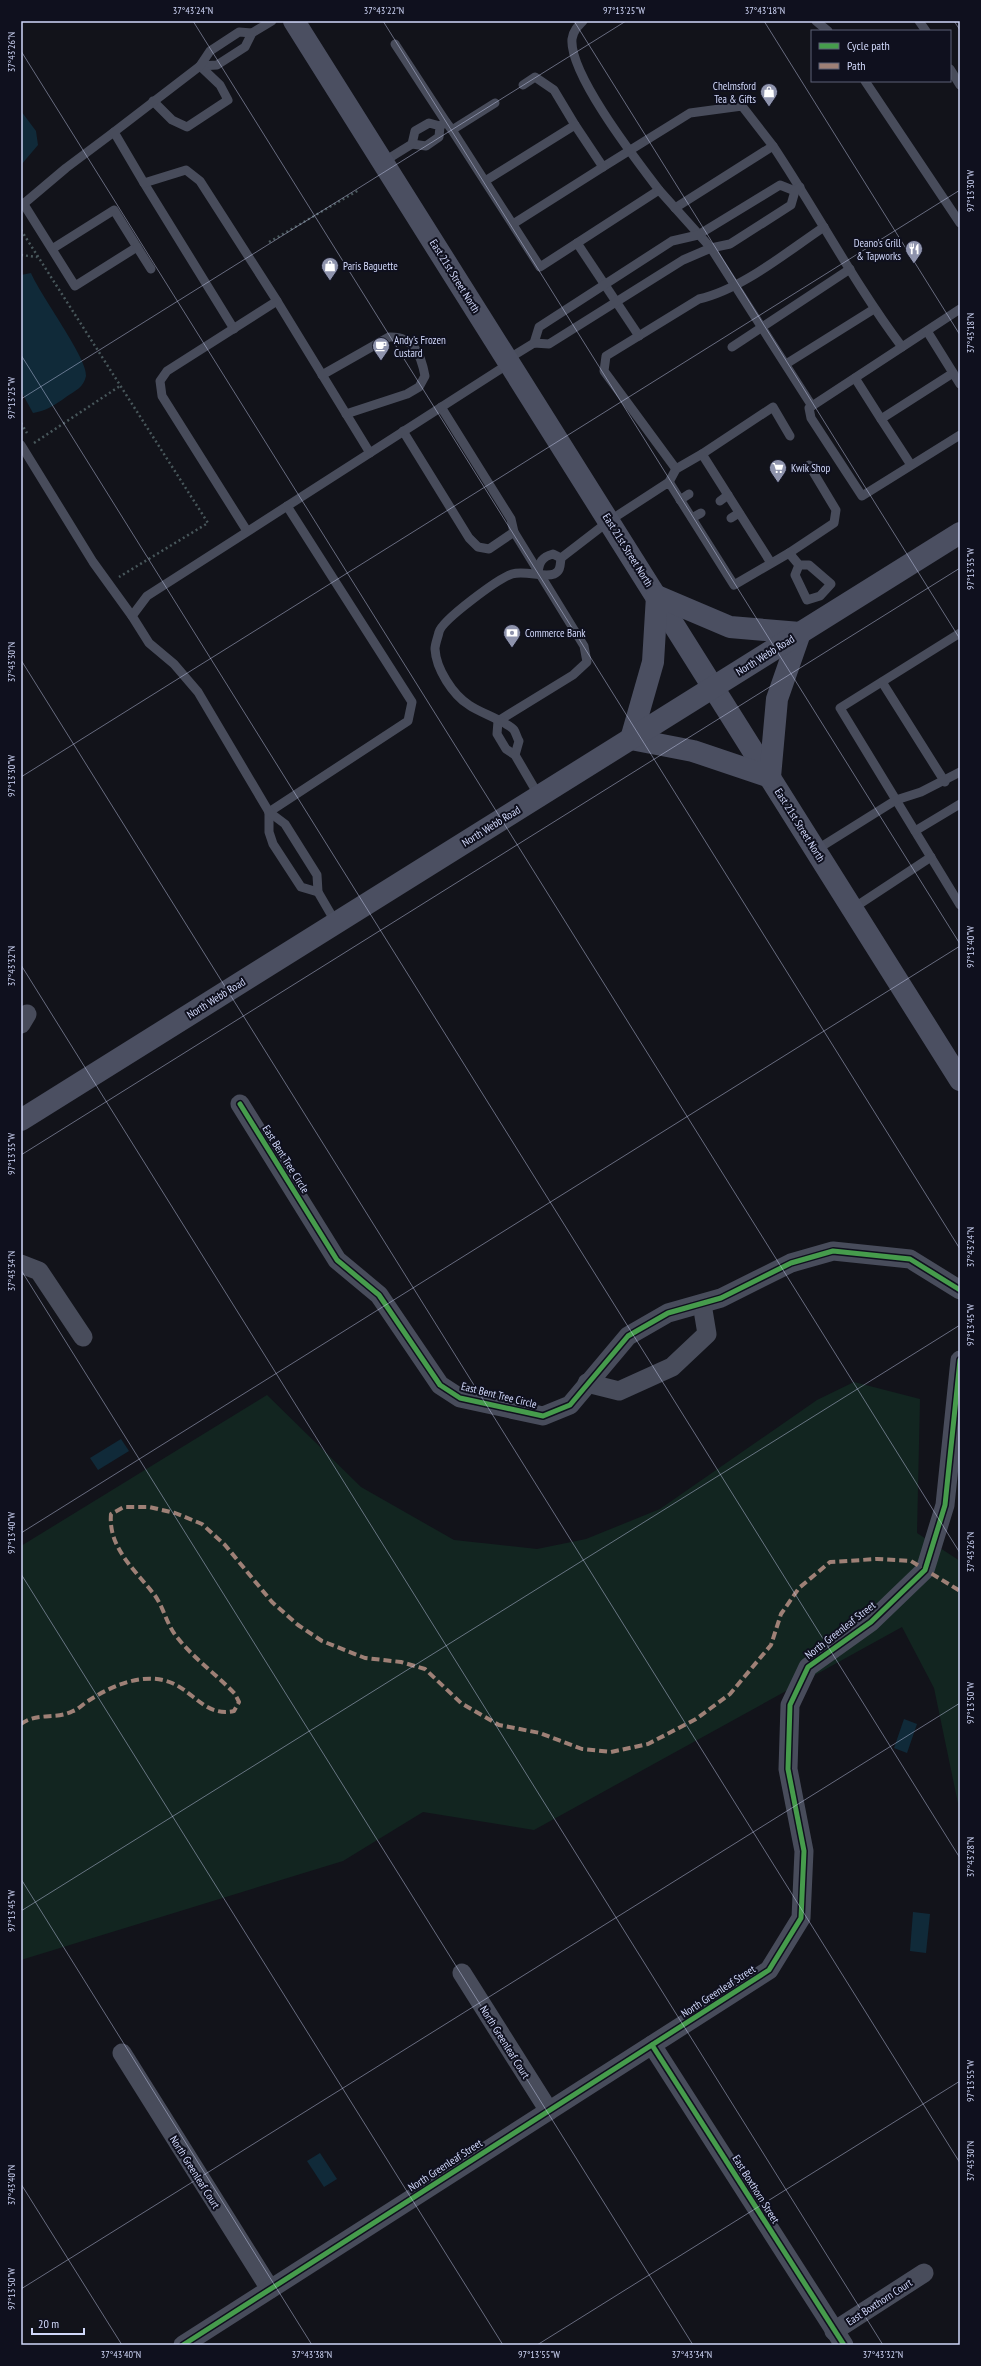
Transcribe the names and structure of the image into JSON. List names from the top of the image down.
{
  "streets": {
    "main road": ["East 21st Street North", "North Webb Road"],
    "street": [
      "East Bent Tree Circle",
      "North Greenleaf Street",
      "North Greenleaf Court",
      "East Boxthorn Street",
      "East Boxthorn Court"
    ]
  },
  "crossings": [
    ["East 21st Street North", "North Webb Road"],
    ["North Greenleaf Street", "North Greenleaf Court"],
    ["North Greenleaf Street", "East Boxthorn Street"],
    ["East Boxthorn Street", "East Boxthorn Court"]
  ],
  "places": {
    "shop": ["Chelmsford Tea & Gifts", "Paris Baguette"],
    "restaurant": ["Deano's Grill & Tapworks"],
    "cafe": ["Andy's Frozen Custard"],
    "supermarket": ["Kwik Shop"],
    "bank": ["Commerce Bank"]
  },
  "legend": ["Cycle path", "Path"],
  "scale_bar": "20 m",
  "coordinates": [
    "37°43'24\"N",
    "37°43'22\"N",
    "97°13'25\"W",
    "37°43'18\"N",
    "37°43'26\"N",
    "97°13'30\"W",
    "97°13'35\"W",
    "37°43'30\"N",
    "97°13'40\"W",
    "37°43'32\"N",
    "37°43'34\"N",
    "97°13'45\"W",
    "97°13'50\"W",
    "37°43'28\"N",
    "97°13'55\"W",
    "37°43'40\"N",
    "37°43'38\"N"
  ]
}
